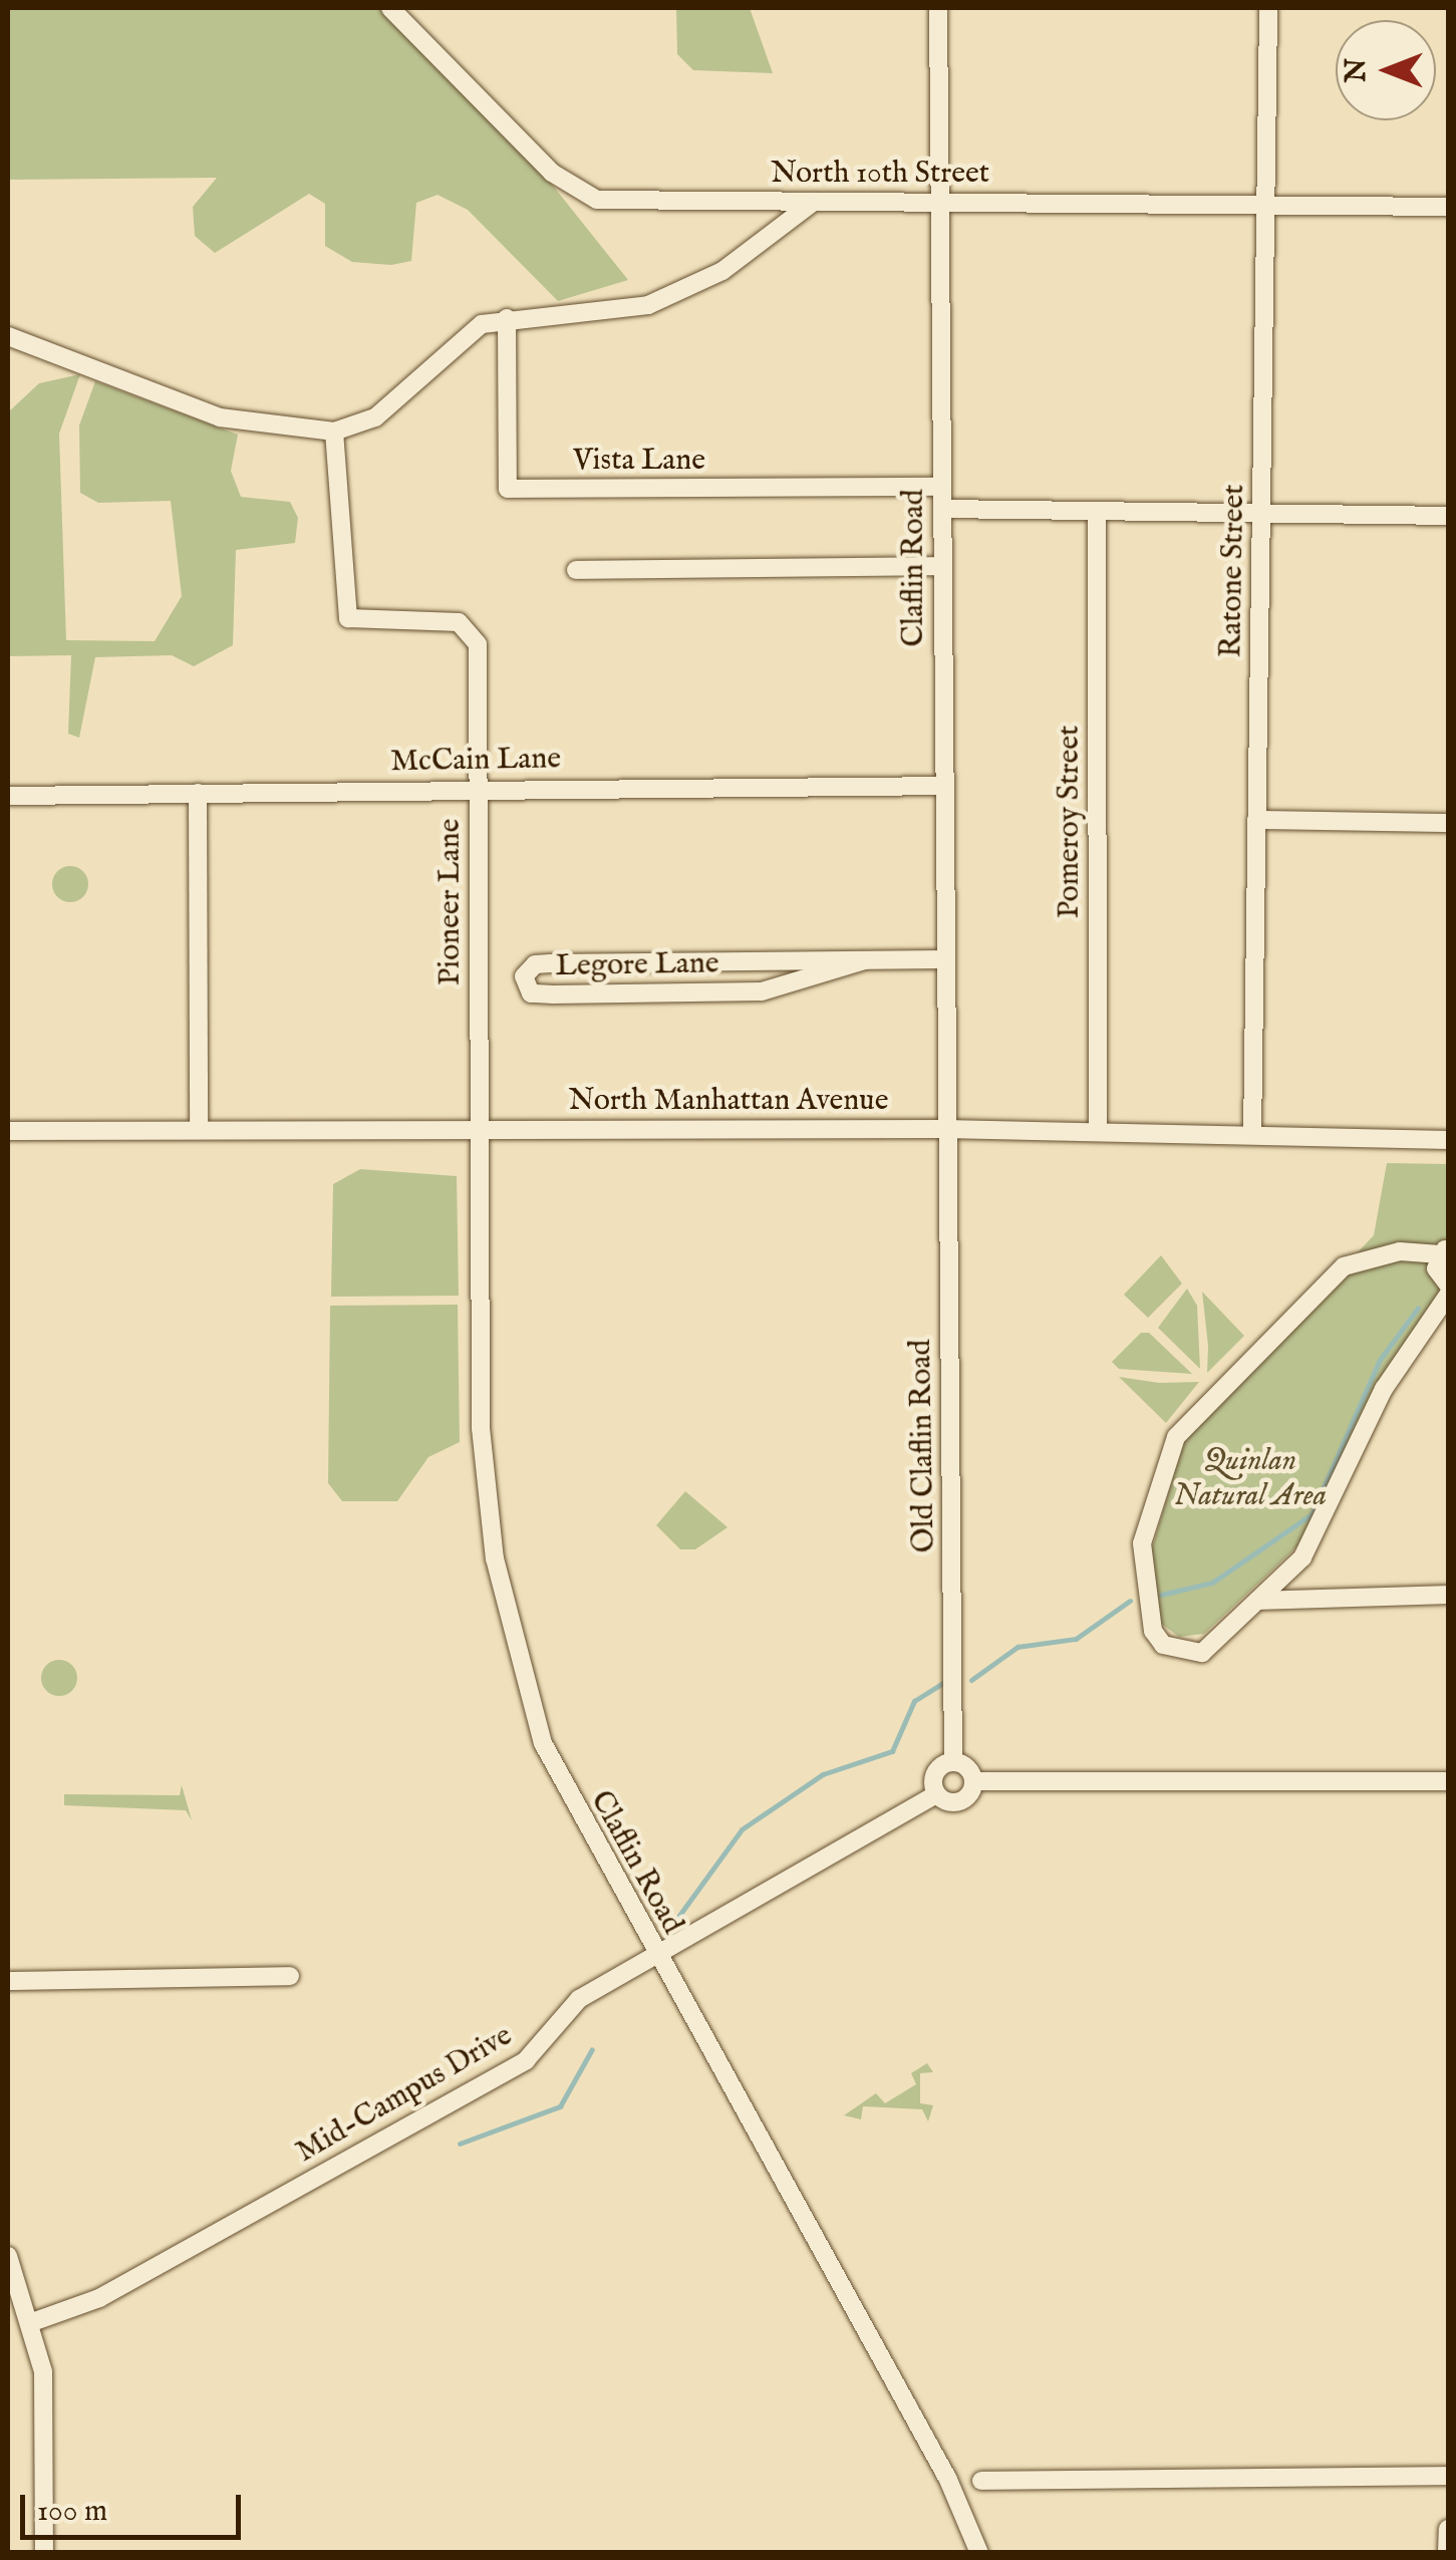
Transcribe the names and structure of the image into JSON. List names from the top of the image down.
{
  "streets": {
    "street": [
      "North 10th Street",
      "Vista Lane",
      "Claflin Road",
      "Ratone Street",
      "McCain Lane",
      "Pomeroy Street",
      "Pioneer Lane",
      "Legore Lane",
      "North Manhattan Avenue",
      "Old Claflin Road",
      "Mid-Campus Drive"
    ]
  },
  "crossings": [
    ["North 10th Street", "Claflin Road"],
    ["North 10th Street", "Ratone Street"],
    ["Vista Lane", "Claflin Road"],
    ["Claflin Road", "McCain Lane"],
    ["Claflin Road", "Pioneer Lane"],
    ["Claflin Road", "Legore Lane"],
    ["Claflin Road", "North Manhattan Avenue"],
    ["Claflin Road", "Old Claflin Road"],
    ["Claflin Road", "Mid-Campus Drive"],
    ["Ratone Street", "North Manhattan Avenue"],
    ["McCain Lane", "Pioneer Lane"],
    ["Pomeroy Street", "North Manhattan Avenue"],
    ["Pioneer Lane", "North Manhattan Avenue"],
    ["North Manhattan Avenue", "Old Claflin Road"],
    ["Old Claflin Road", "Mid-Campus Drive"]
  ],
  "parks": ["Quinlan Natural Area"],
  "scale_bar": "100 m",
  "north": "left"
}
